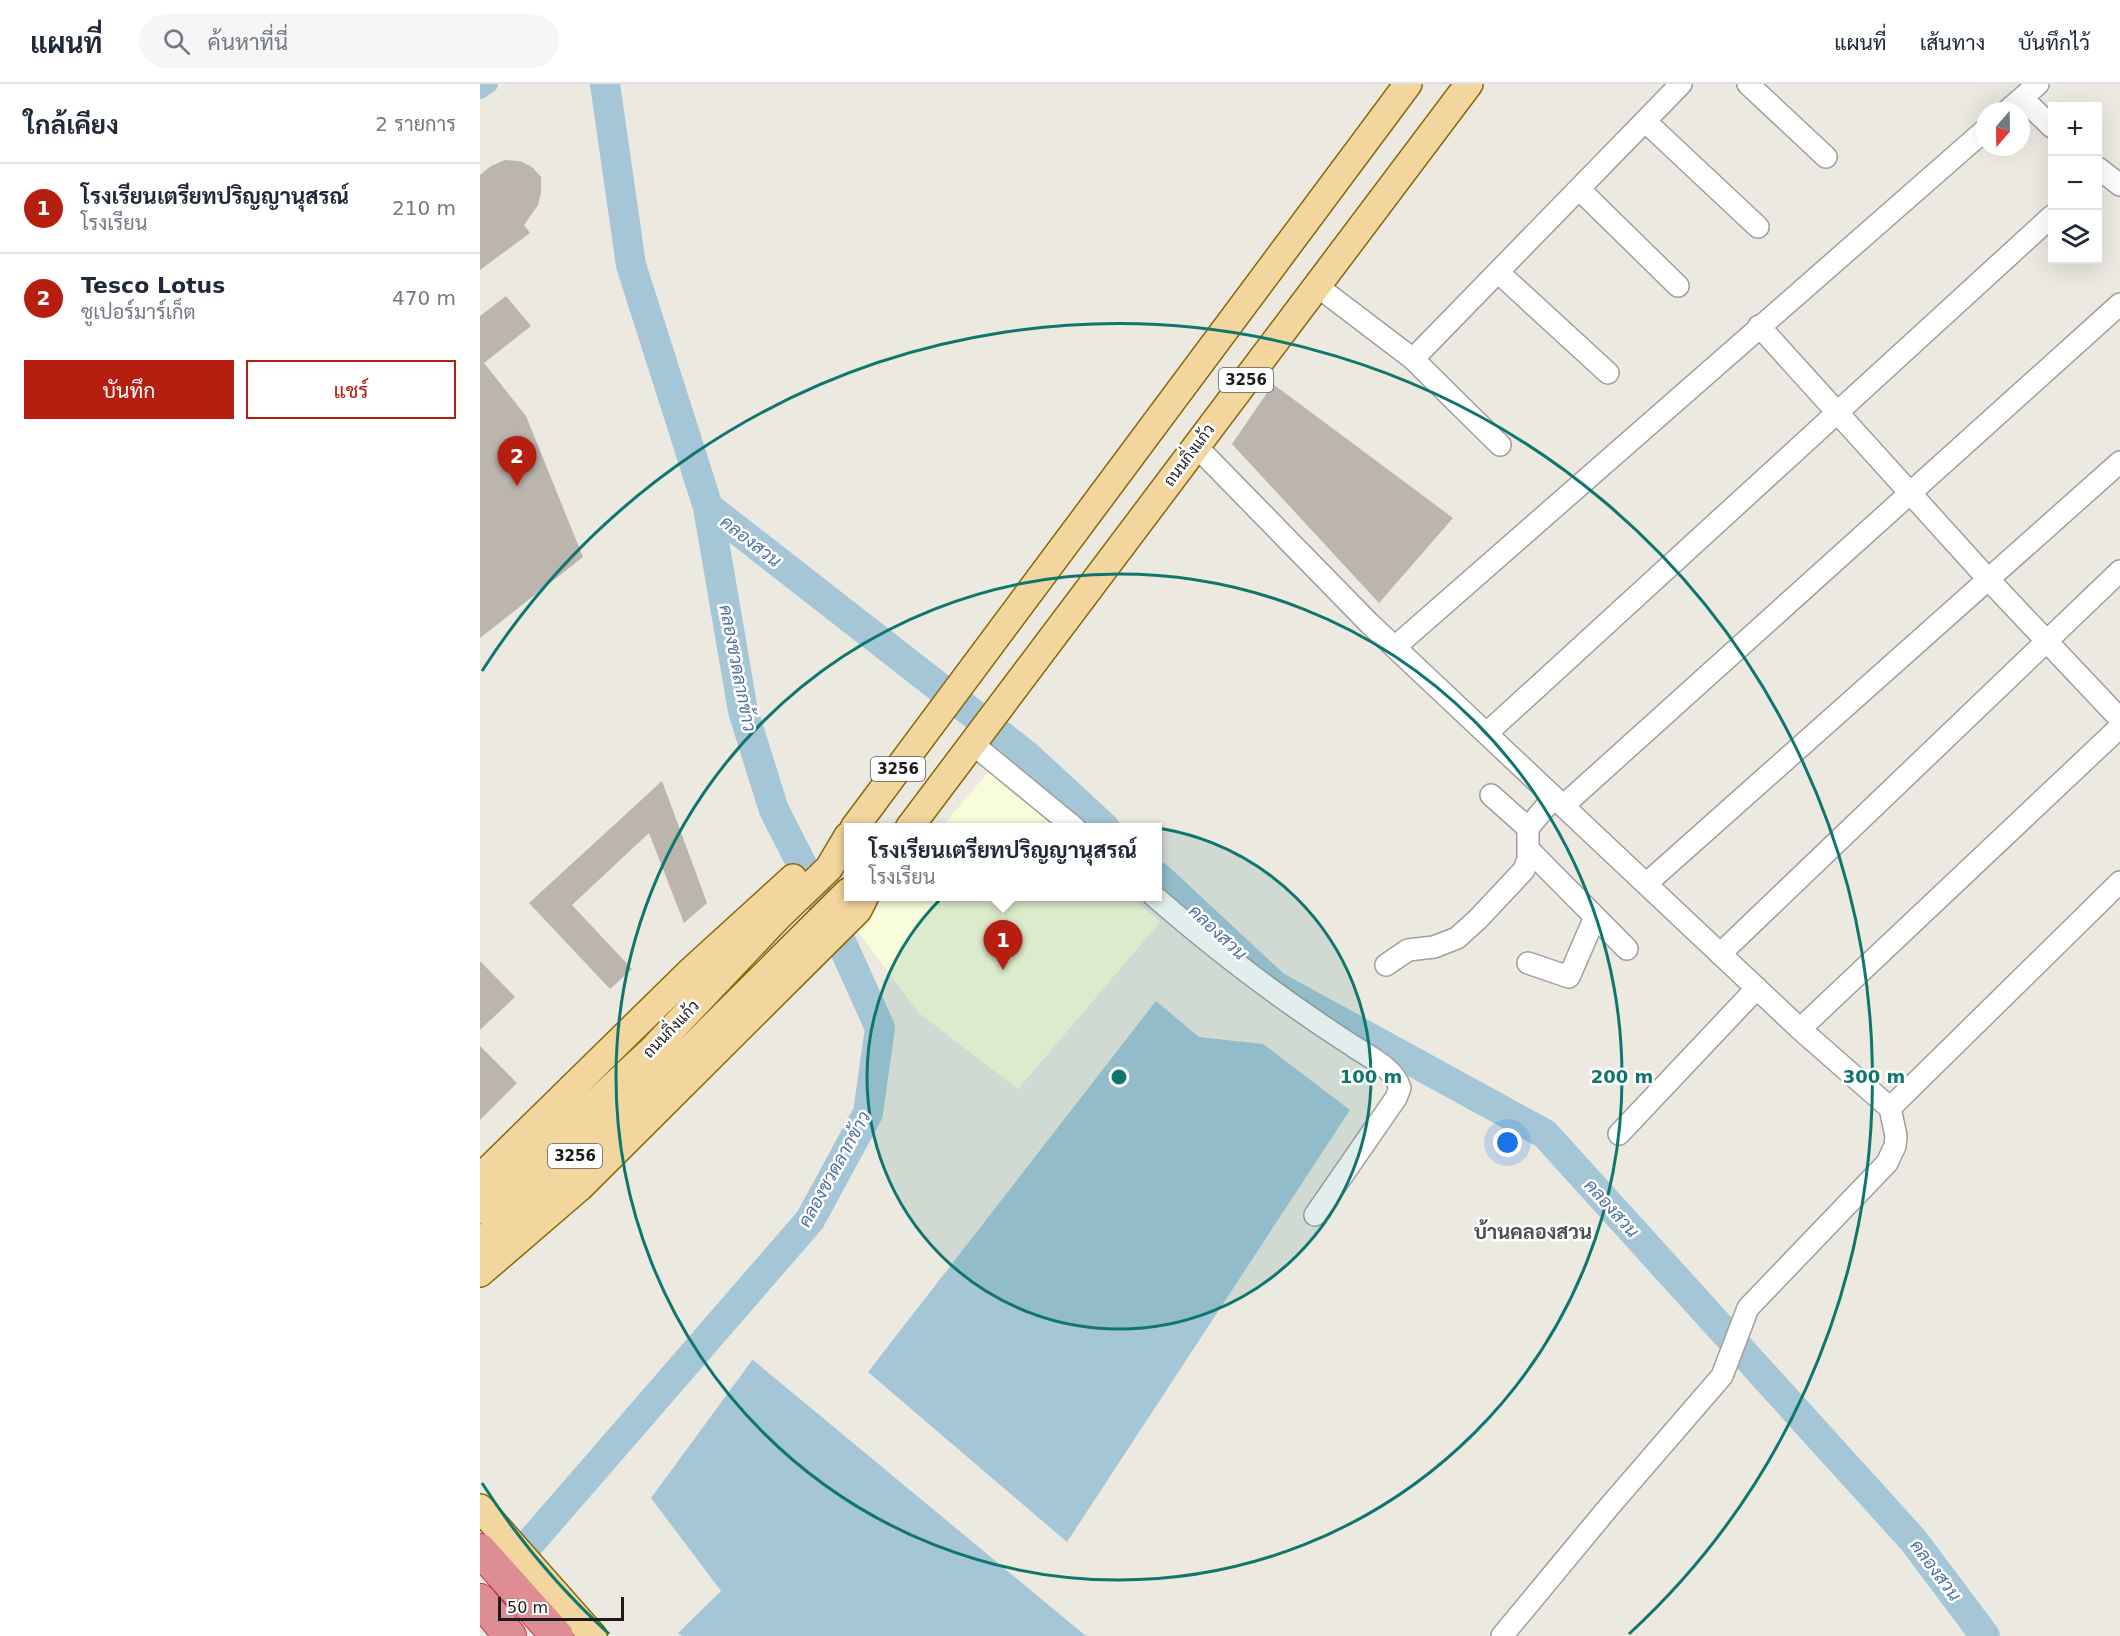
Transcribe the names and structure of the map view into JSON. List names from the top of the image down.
{
  "streets": {
    "main road": ["3256", "ถนนกิ่งแก้ว"]
  },
  "districts": ["บ้านคลองสวน"],
  "water": ["คลองสวน", "คลองชวดลากข้าว"],
  "scale_bar": "50 m",
  "north": "bottom",
  "page": {
    "header": "แผนที่",
    "search": "ค้นหาที่นี่",
    "nav": ["แผนที่", "เส้นทาง", "บันทึกไว้"],
    "heading": ["ใกล้เคียง", "2 รายการ"],
    "map_buttons": ["+", "−"],
    "list": [
      {
        "mark": "1",
        "name": "โรงเรียนเตรียทปริญญานุสรณ์",
        "note": "โรงเรียน",
        "value": "210 m"
      },
      {
        "mark": "2",
        "name": "Tesco Lotus",
        "note": "ซูเปอร์มาร์เก็ต",
        "value": "470 m"
      }
    ],
    "buttons": ["บันทึก", "แชร์"],
    "pins": ["2", "1"],
    "popup": ["โรงเรียนเตรียทปริญญานุสรณ์", "โรงเรียน"],
    "scale": "50 m"
  },
  "rings": ["100 m", "200 m", "300 m"]
}
